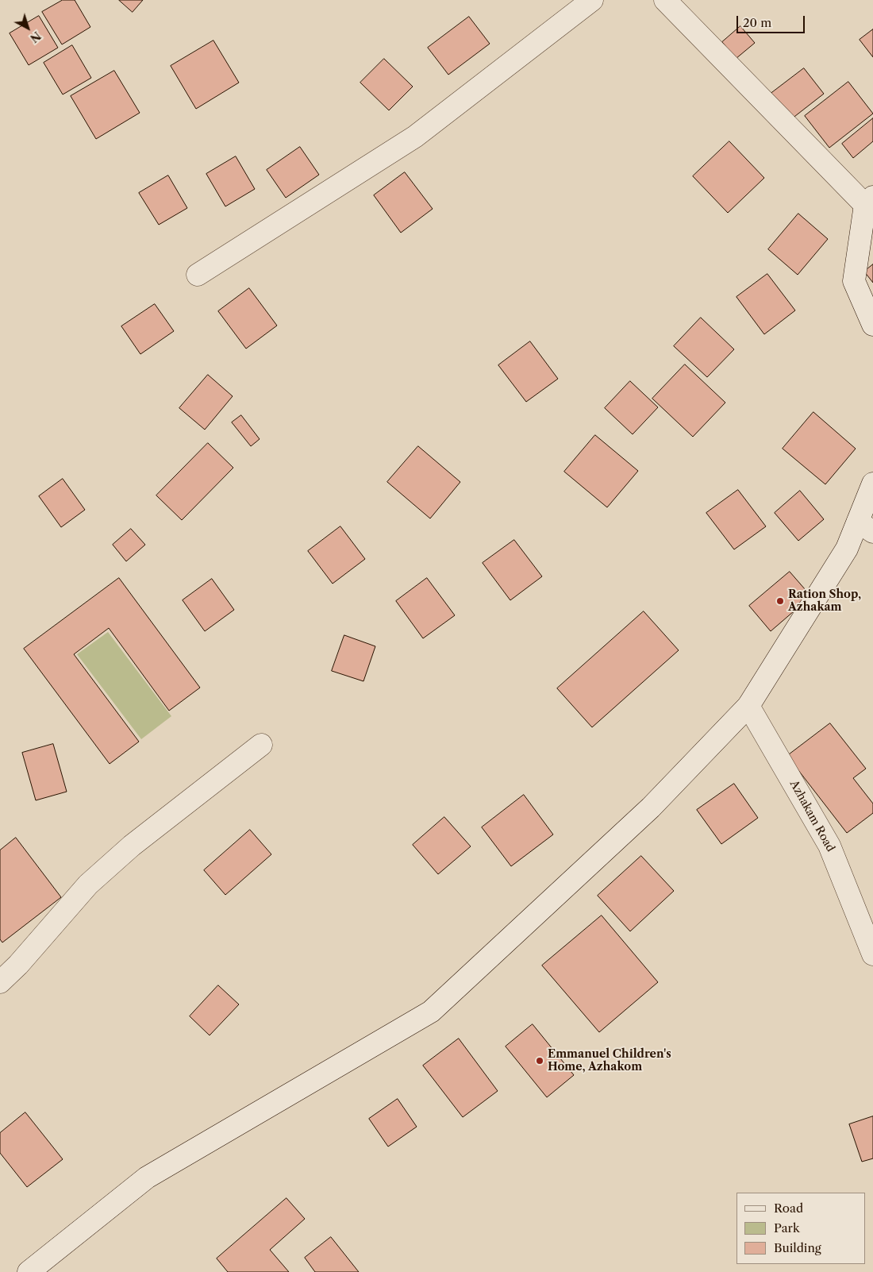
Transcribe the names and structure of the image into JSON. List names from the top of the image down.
{
  "streets": {
    "street": ["Azhakam Road"]
  },
  "places": ["Ration Shop, Azhakam", "Emmanuel Children's Home, Azhakom"],
  "legend": ["Road", "Park", "Building"],
  "scale_bar": "20 m",
  "north": "bottom right"
}
